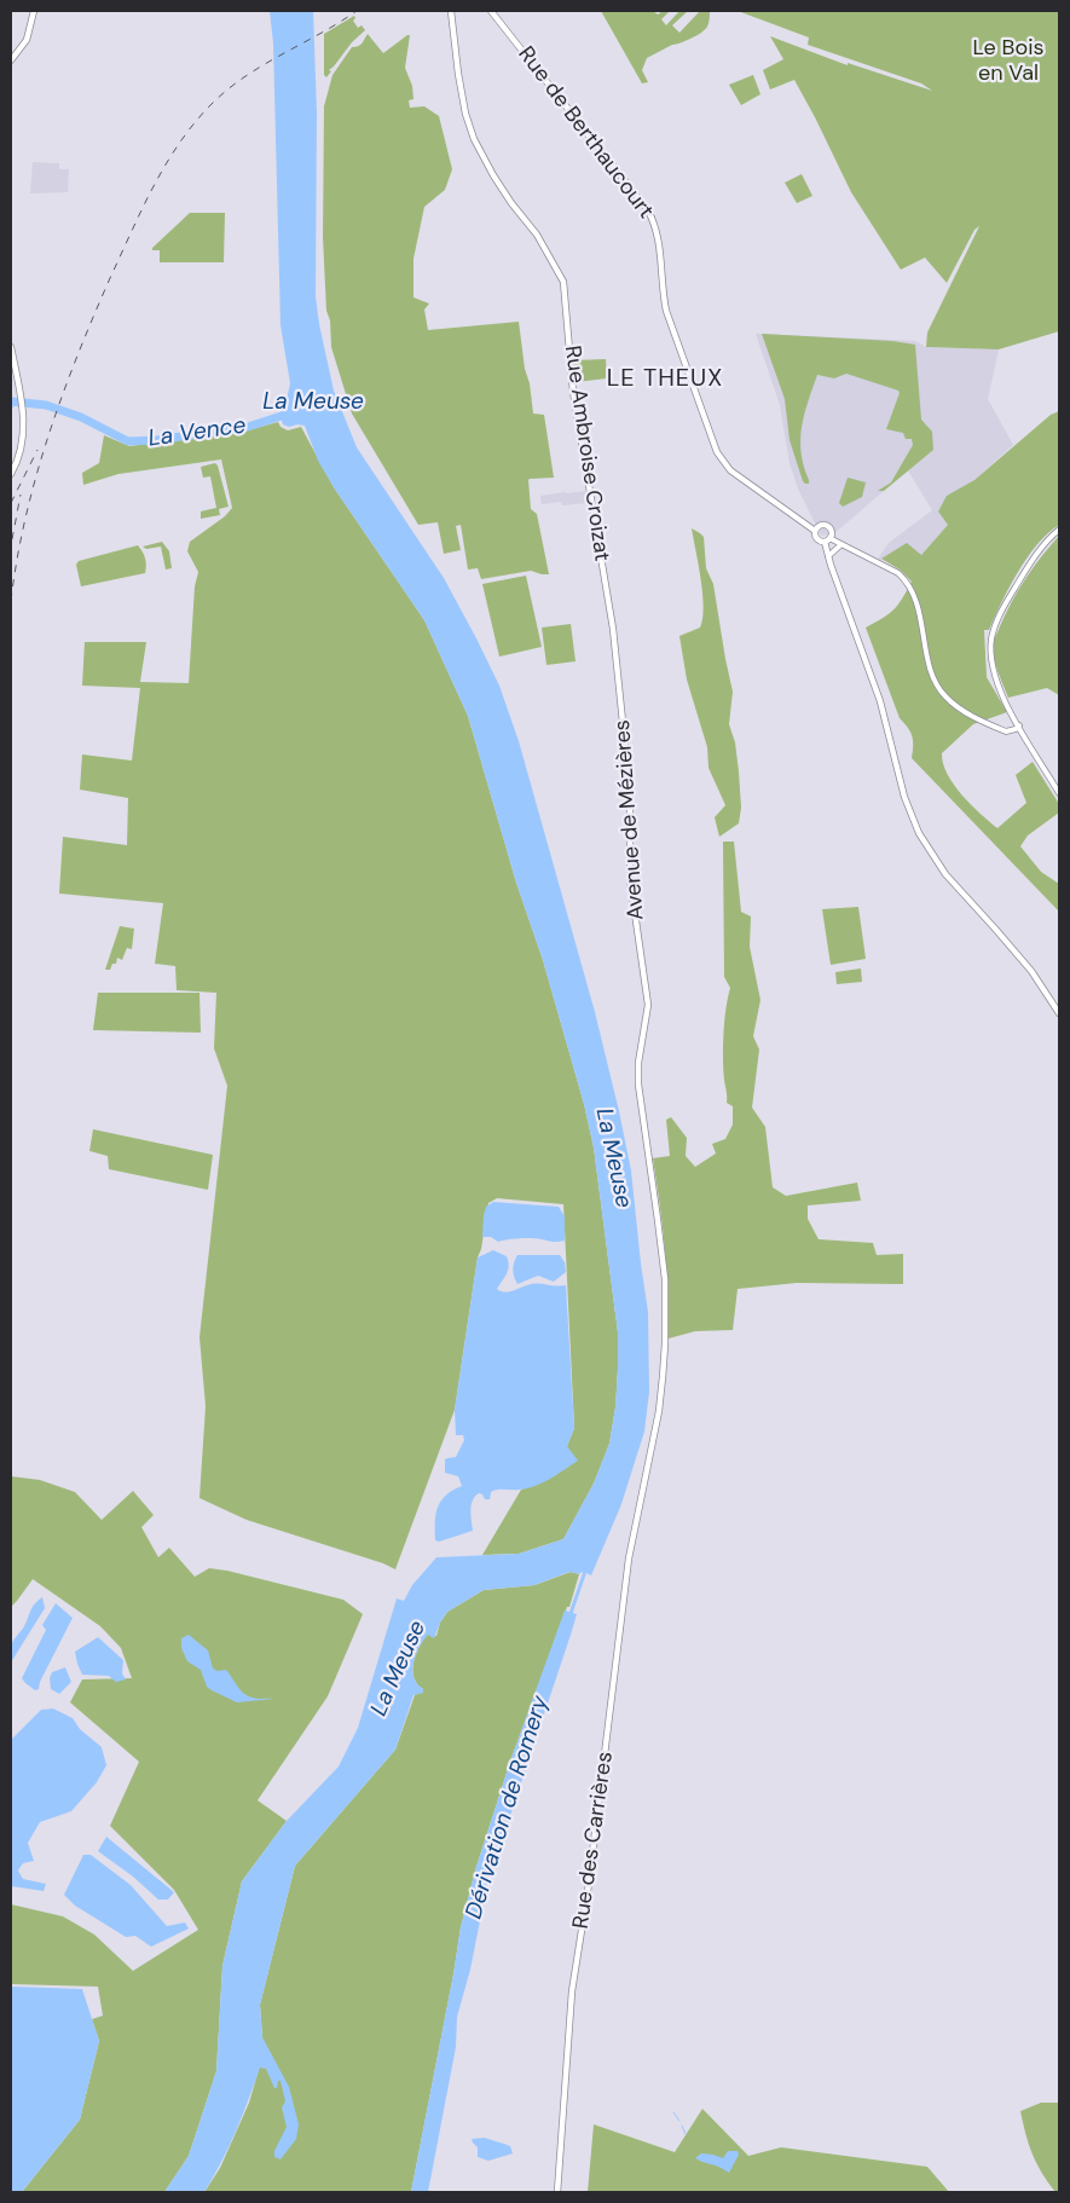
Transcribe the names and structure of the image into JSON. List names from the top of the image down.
{
  "streets": {
    "main road": [
      "Rue de Berthaucourt",
      "Rue Ambroise Croizat",
      "Avenue de Mézières",
      "Rue des Carrières"
    ]
  },
  "crossings": [
    ["Rue Ambroise Croizat", "Avenue de Mézières"],
    ["Avenue de Mézières", "Rue des Carrières"]
  ],
  "districts": ["LE THEUX"],
  "water": ["La Meuse", "La Vence", "Dérivation de Romery"],
  "parks": ["Le Bois en Val"]
}
